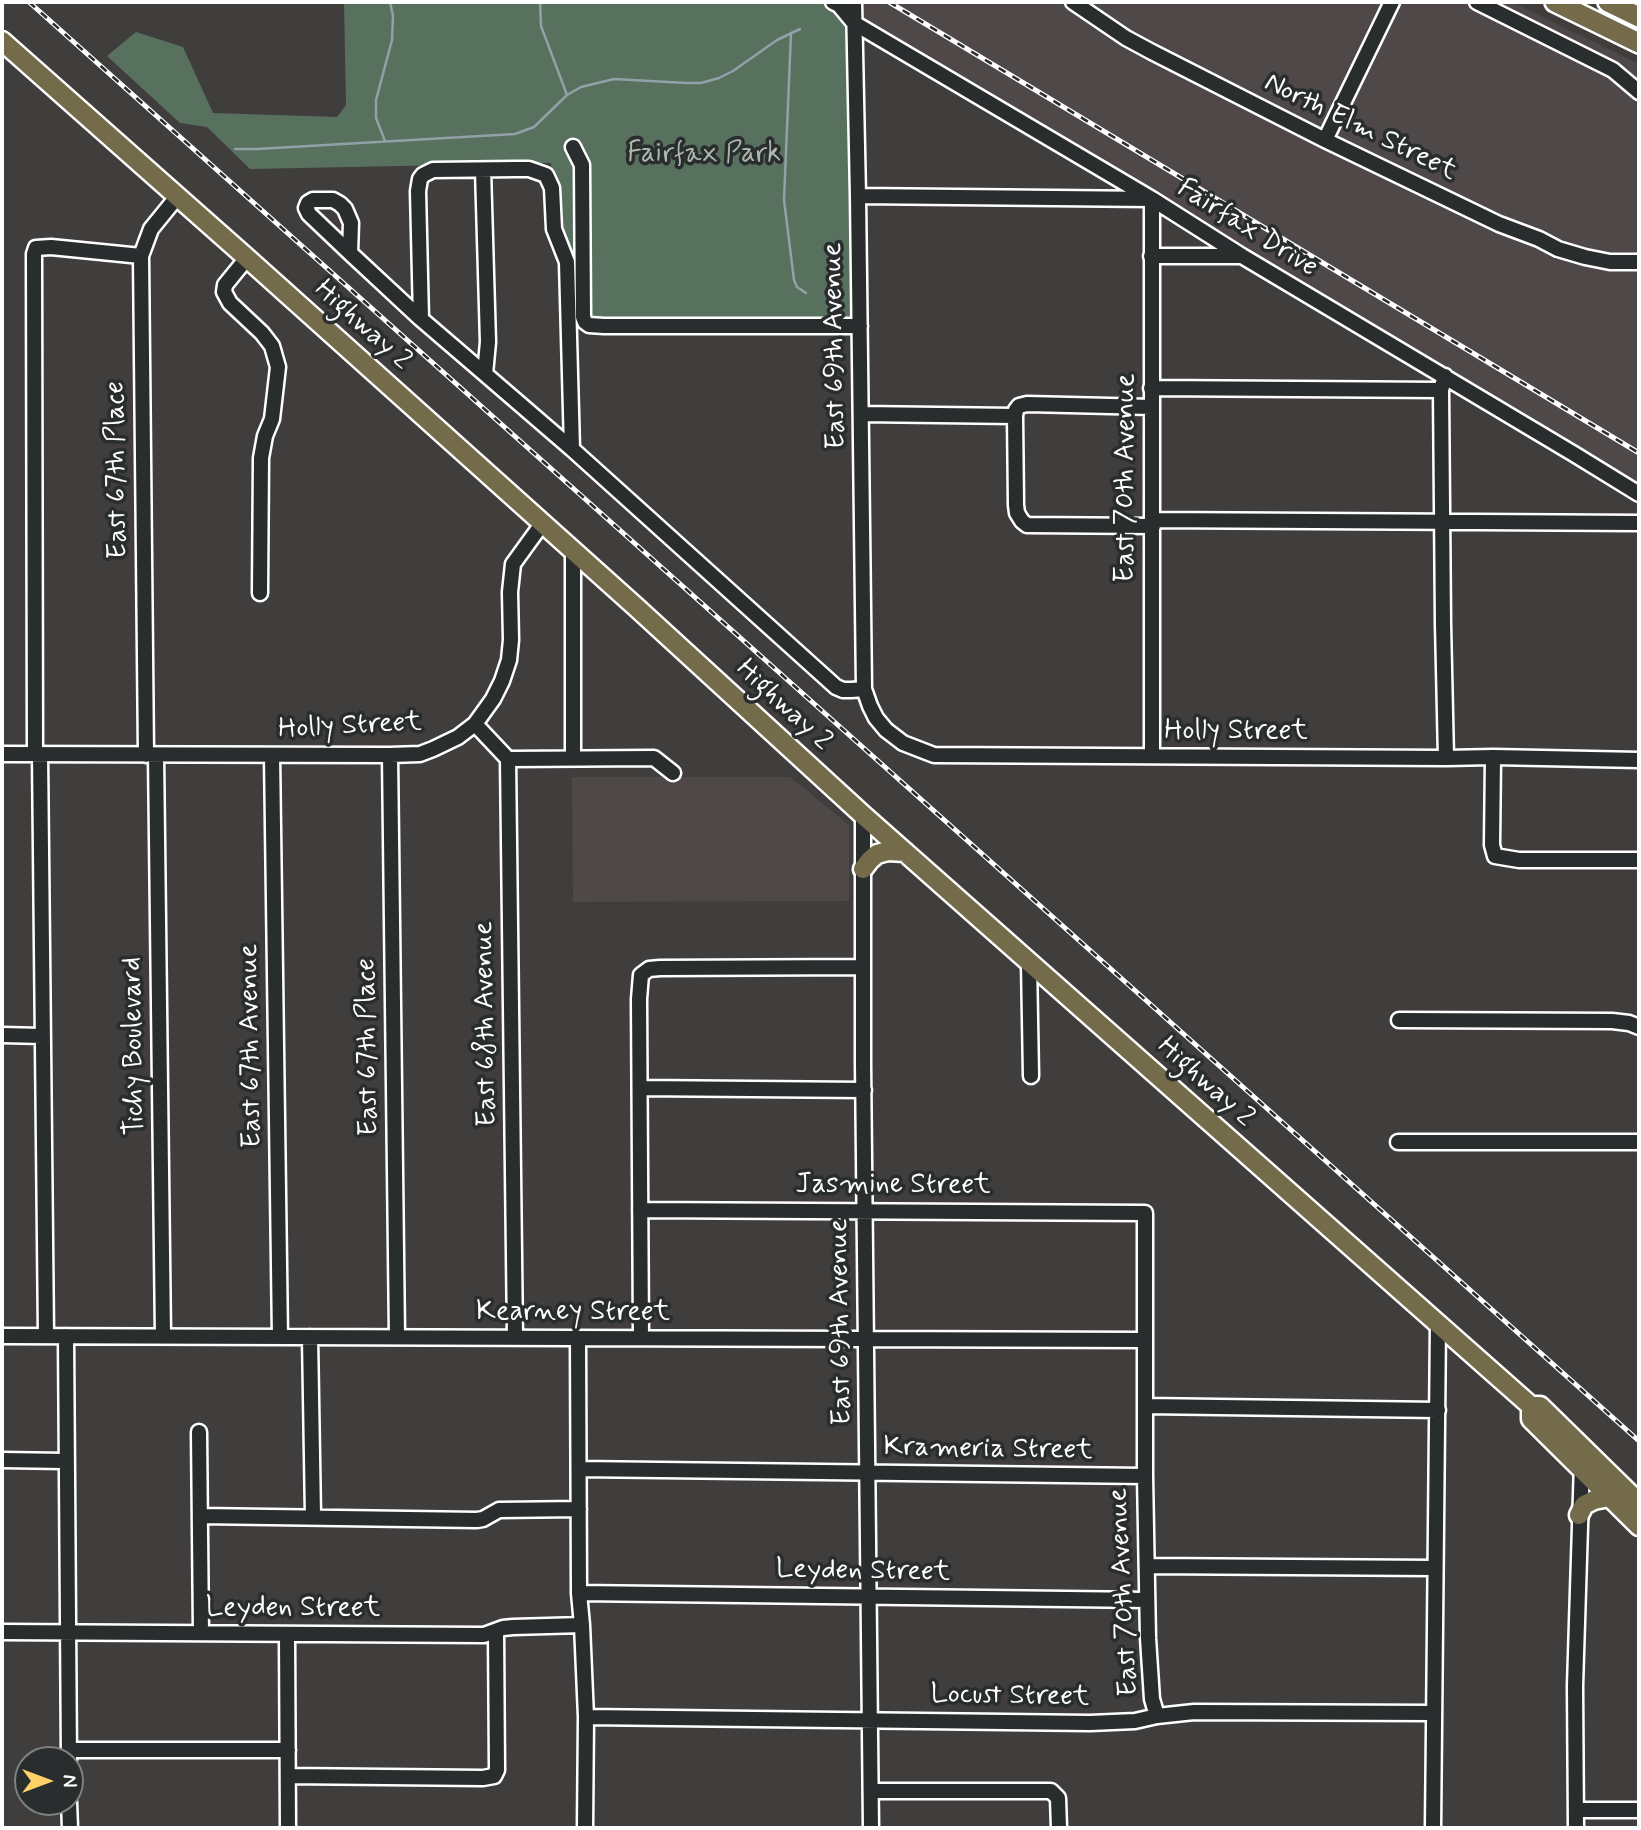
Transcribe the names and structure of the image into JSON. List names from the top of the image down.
{
  "streets": {
    "main road": ["Highway 2"],
    "street": [
      "North Elm Street",
      "Fairfax Drive",
      "East 69th Avenue",
      "East 67th Place",
      "East 70th Avenue",
      "Holly Street",
      "East 68th Avenue",
      "Tichy Boulevard",
      "East 67th Avenue",
      "Jasmine Street",
      "Kearney Street",
      "Krameria Street",
      "Leyden Street",
      "Locust Street"
    ]
  },
  "crossings": [
    ["Fairfax Drive", "East 69th Avenue"],
    ["Fairfax Drive", "East 70th Avenue"],
    ["Highway 2", "East 69th Avenue"],
    ["Highway 2", "East 67th Place"],
    ["Highway 2", "Holly Street"],
    ["East 69th Avenue", "Holly Street"],
    ["East 69th Avenue", "Jasmine Street"],
    ["East 69th Avenue", "Kearney Street"],
    ["East 69th Avenue", "Krameria Street"],
    ["East 69th Avenue", "Leyden Street"],
    ["East 69th Avenue", "Locust Street"],
    ["East 67th Place", "Holly Street"],
    ["East 67th Place", "Tichy Boulevard"],
    ["East 67th Place", "Kearney Street"],
    ["East 70th Avenue", "Holly Street"],
    ["East 70th Avenue", "Jasmine Street"],
    ["East 70th Avenue", "Kearney Street"],
    ["East 70th Avenue", "Krameria Street"],
    ["East 70th Avenue", "Leyden Street"],
    ["East 70th Avenue", "Locust Street"],
    ["Holly Street", "Tichy Boulevard"],
    ["Holly Street", "East 67th Avenue"],
    ["East 68th Avenue", "Kearney Street"],
    ["Tichy Boulevard", "Kearney Street"],
    ["East 67th Avenue", "Kearney Street"]
  ],
  "parks": ["Fairfax Park"],
  "north": "right"
}
